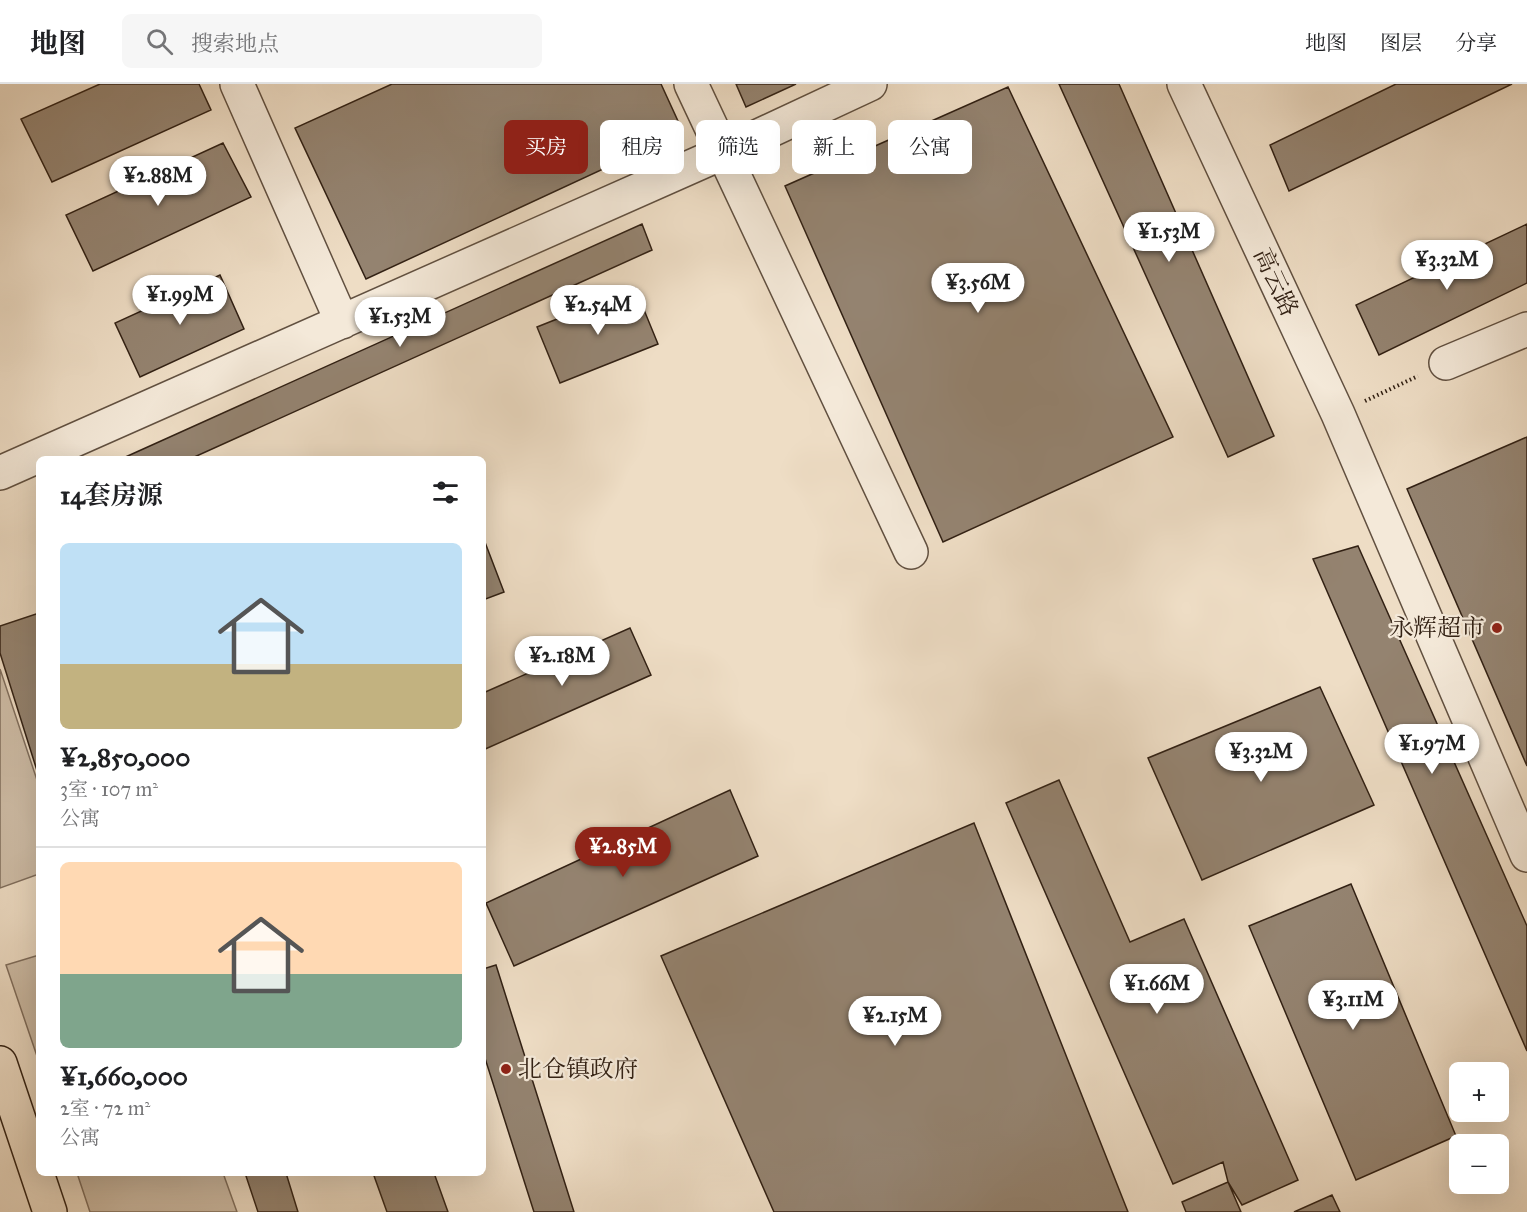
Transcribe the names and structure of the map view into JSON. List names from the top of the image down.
{
  "streets": {
    "street": ["高云路"]
  },
  "places": ["永辉超市", "北仓镇政府"],
  "page": {
    "header": "地图",
    "search": "搜索地点",
    "nav": ["地图", "图层", "分享"],
    "chip": [
      "买房",
      "租房",
      "筛选",
      "新上",
      "公寓"
    ],
    "price": [
      "¥2.88M",
      "¥1.53M",
      "¥3.32M",
      "¥3.56M",
      "¥1.99M",
      "¥2.54M",
      "¥1.53M",
      "¥2.18M",
      "¥1.97M",
      "¥3.32M",
      "¥2.85M",
      "¥1.66M",
      "¥3.11M",
      "¥2.15M"
    ],
    "heading": "14套房源",
    "list": [
      {
        "name": "¥2,850,000",
        "note": "3室 · 107 m² · 公寓"
      },
      {
        "name": "¥1,660,000",
        "note": "2室 · 72 m² · 公寓"
      }
    ],
    "map_buttons": ["+", "−"]
  }
}
